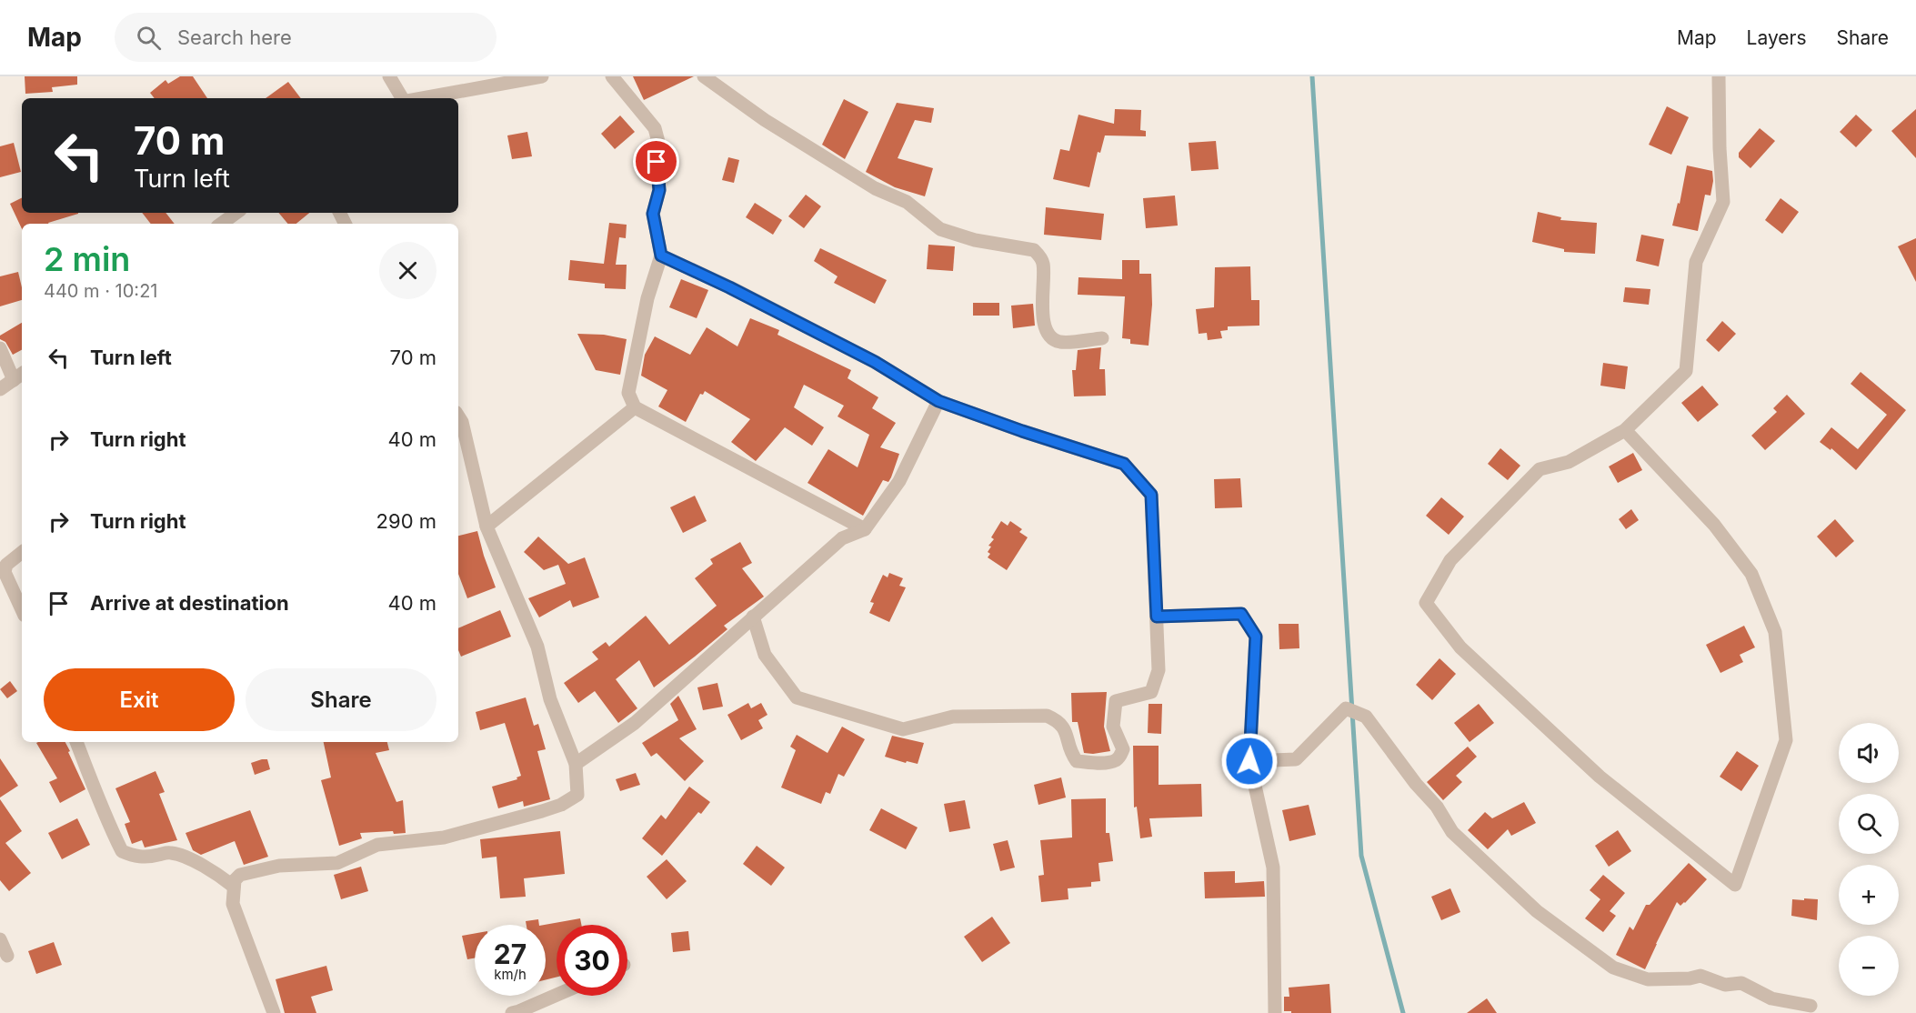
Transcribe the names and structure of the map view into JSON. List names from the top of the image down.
{
  "page": {
    "header": "Map",
    "search": "Search here",
    "nav": ["Map", "Layers", "Share"],
    "turn": ["70 m", "Turn left"],
    "heading": ["2 min", "440 m · 10:21"],
    "list": [
      {
        "name": "Turn left",
        "value": "70 m"
      },
      {
        "name": "Turn right",
        "value": "40 m"
      },
      {
        "name": "Turn right",
        "value": "290 m"
      },
      {
        "name": "Arrive at destination",
        "value": "40 m"
      }
    ],
    "buttons": ["Exit", "Share"],
    "map_buttons": ["+", "−"],
    "speed": "27 km/h",
    "limit": "30"
  }
}
